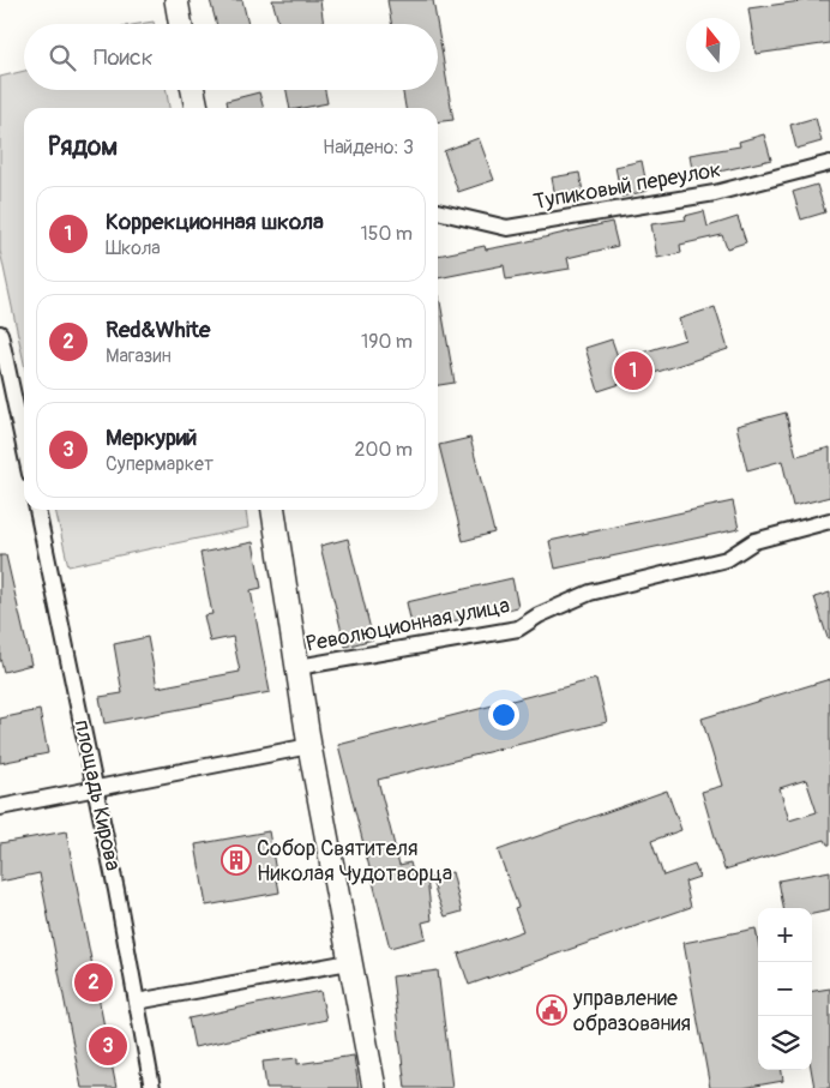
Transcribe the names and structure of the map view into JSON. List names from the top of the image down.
{
  "streets": {
    "street": ["Тупиковый переулок", "Революционная улица", "площадь Кирова"]
  },
  "places": {
    "building": ["Собор Святителя Николая Чудотворца"],
    "public building": ["управление образования"]
  },
  "north": "top",
  "page": {
    "search": "Поиск",
    "heading": ["Рядом", "Найдено: 3"],
    "list": [
      {
        "mark": "1",
        "name": "Коррекционная школа",
        "note": "Школа",
        "value": "150 m"
      },
      {
        "mark": "2",
        "name": "Red&White",
        "note": "Магазин",
        "value": "190 m"
      },
      {
        "mark": "3",
        "name": "Меркурий",
        "note": "Супермаркет",
        "value": "200 m"
      }
    ],
    "pins": ["1", "2", "3"],
    "map_buttons": ["+", "−"]
  }
}
